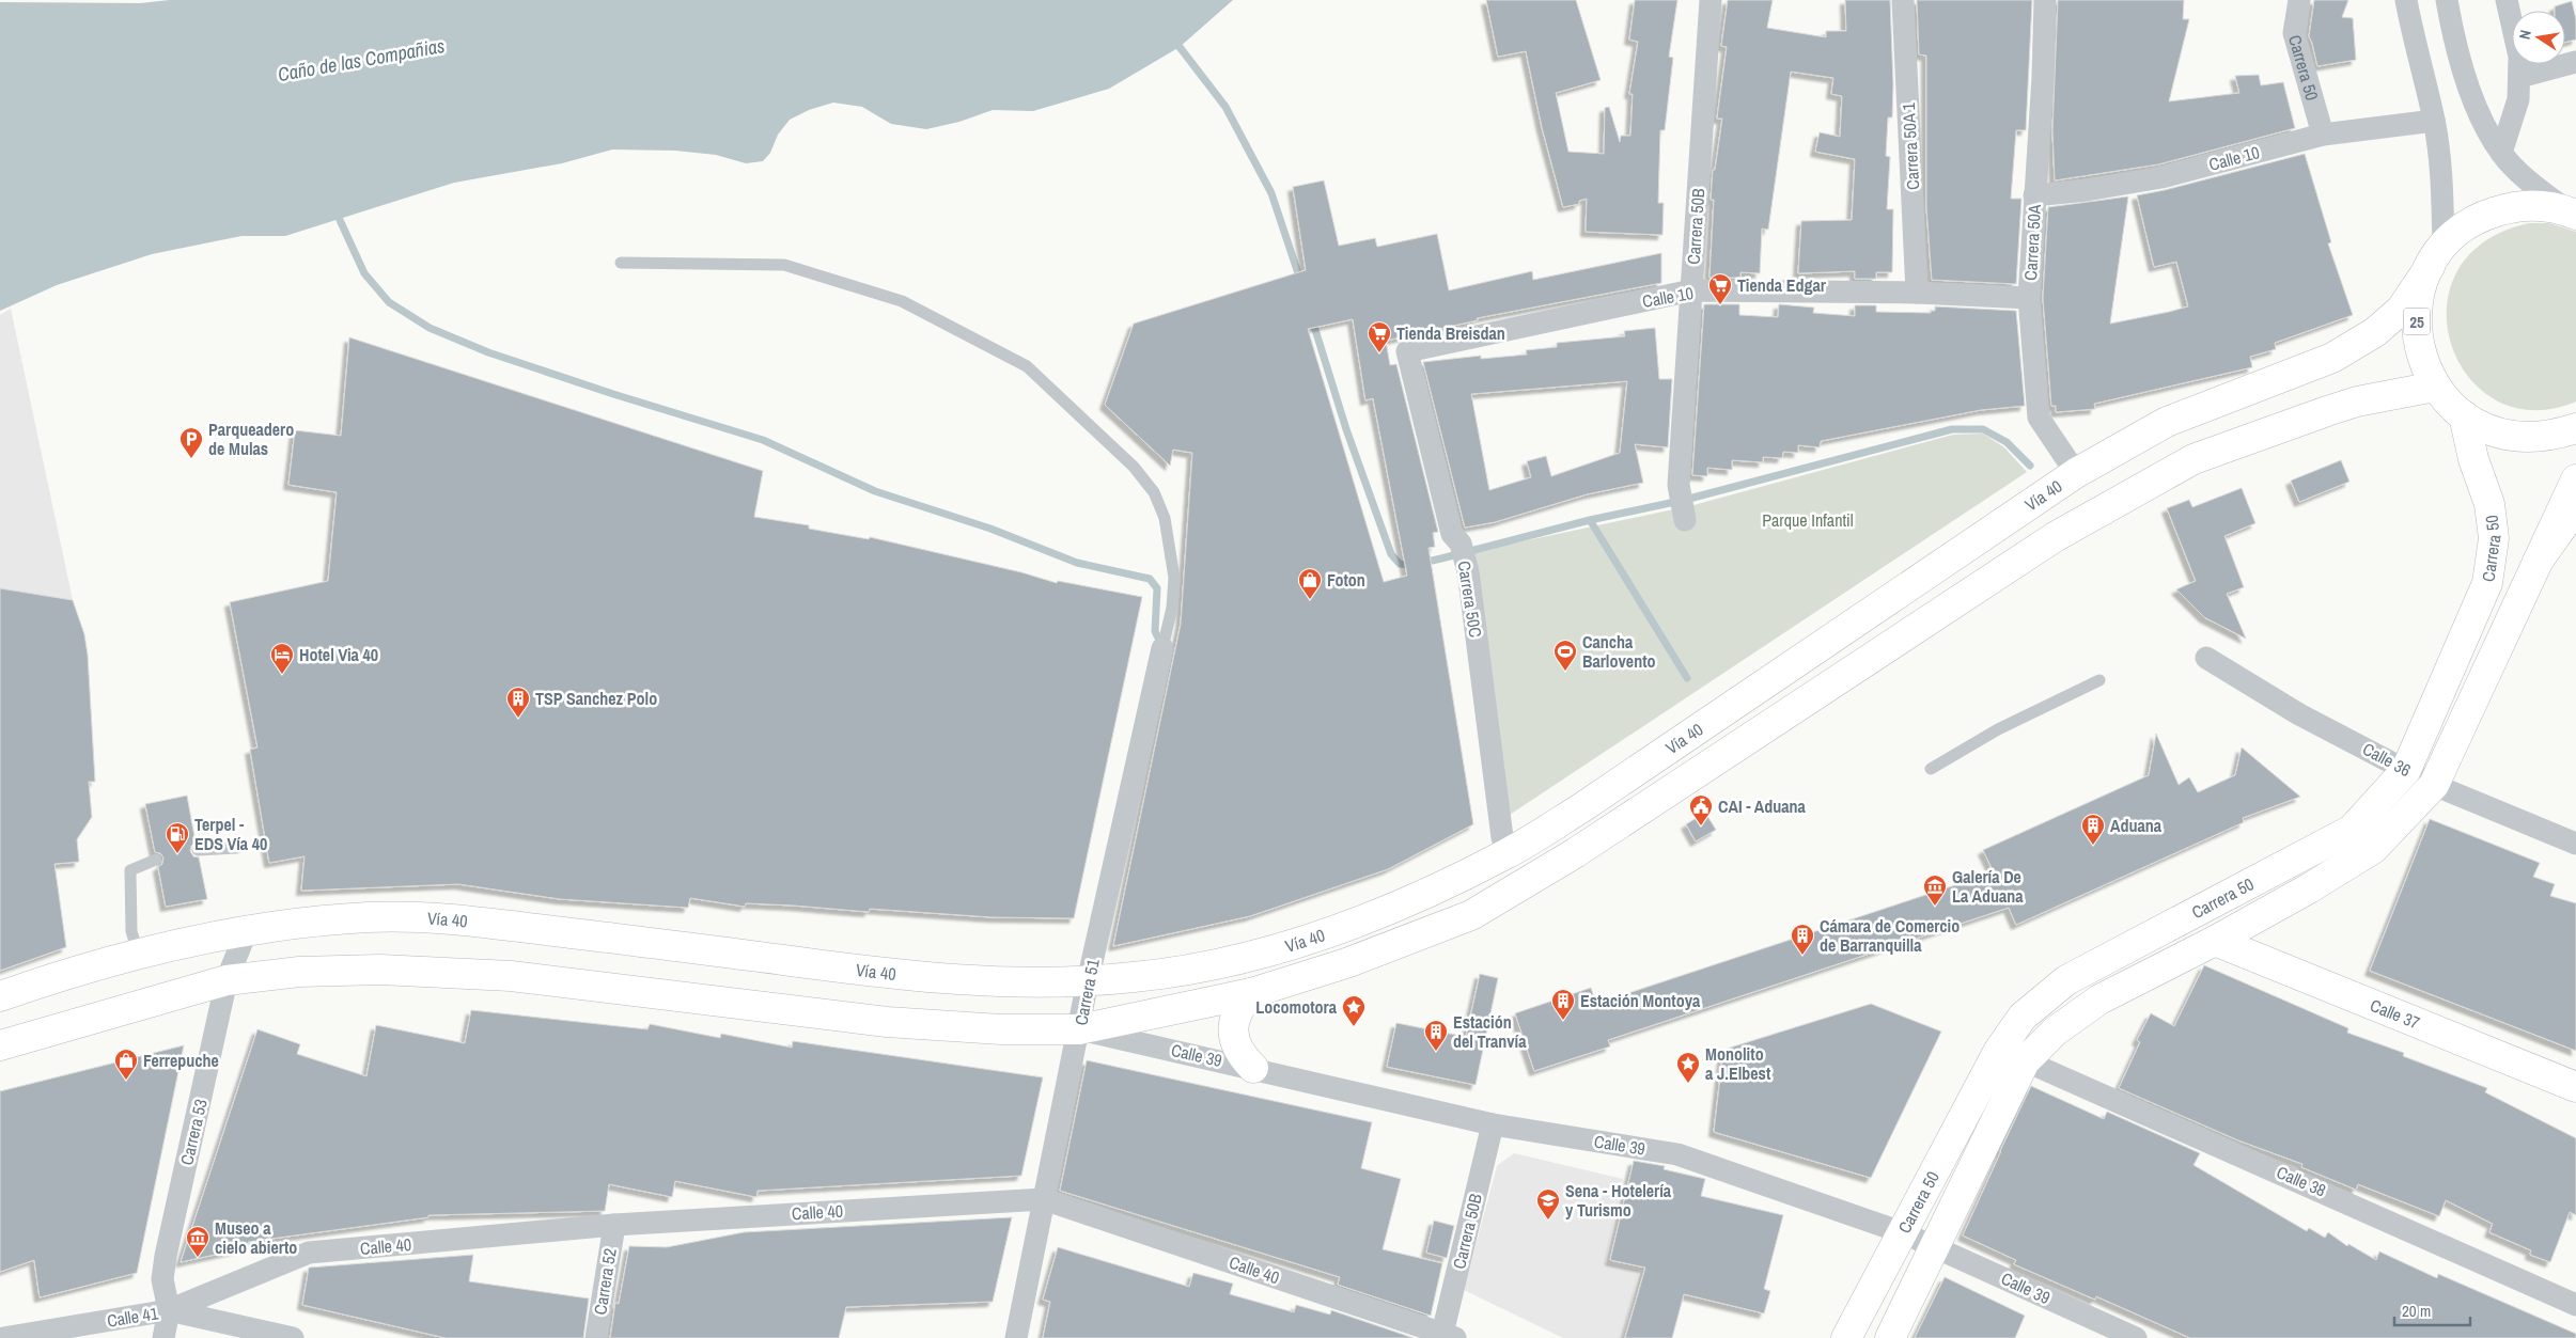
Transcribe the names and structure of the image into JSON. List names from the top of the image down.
{
  "streets": {
    "main road": [
      "Carrera 50",
      "25",
      "Vía 40",
      "Calle 37"
    ],
    "street": [
      "Carrera 50A 1",
      "Calle 10",
      "Carrera 50B",
      "Carrera 50A",
      "Carrera 50C",
      "Calle 36",
      "Carrera 51",
      "Calle 39",
      "Carrera 53",
      "Calle 38",
      "Calle 40",
      "Carrera 52",
      "Calle 41"
    ]
  },
  "crossings": [
    ["Carrera 50", "Calle 10"],
    ["Carrera 50", "25"],
    ["Carrera 50", "Calle 36"],
    ["Carrera 50", "Calle 37"],
    ["Carrera 50", "Calle 39"],
    ["Carrera 50", "Calle 38"],
    ["Carrera 50A 1", "Calle 10"],
    ["Calle 10", "Carrera 50B"],
    ["Calle 10", "Carrera 50A"],
    ["Calle 10", "Carrera 50C"],
    ["Carrera 50B", "Calle 39"],
    ["Carrera 50B", "Calle 40"],
    ["Carrera 50A", "Vía 40"],
    ["25", "Vía 40"],
    ["Vía 40", "Carrera 50C"],
    ["Vía 40", "Carrera 51"],
    ["Vía 40", "Calle 39"],
    ["Vía 40", "Carrera 53"],
    ["Carrera 51", "Calle 39"],
    ["Carrera 51", "Calle 40"],
    ["Carrera 53", "Calle 40"],
    ["Carrera 53", "Calle 41"],
    ["Calle 40", "Carrera 52"],
    ["Calle 40", "Calle 41"]
  ],
  "water": ["Caño de las Compañias"],
  "parks": ["Parque Infantil"],
  "places": {
    "supermarket": ["Tienda Edgar", "Tienda Breisdan"],
    "parking": ["Parqueadero de Mulas"],
    "shop": ["Foton", "Ferrepuche"],
    "sports": ["Cancha Barlovento"],
    "hotel": ["Hotel Via 40"],
    "building": [
      "TSP Sanchez Polo",
      "Aduana",
      "Cámara de Comercio de Barranquilla",
      "Estación Montoya",
      "Estación del Tranvía"
    ],
    "public building": ["CAI - Aduana"],
    "fuel station": ["Terpel - EDS Vía 40"],
    "museum": ["Galería De La Aduana", "Museo a cielo abierto"],
    "place": ["Locomotora", "Monolito a J.Elbest"],
    "school or university": ["Sena - Hotelería y Turismo"]
  },
  "scale_bar": "20 m",
  "north": "left"
}
